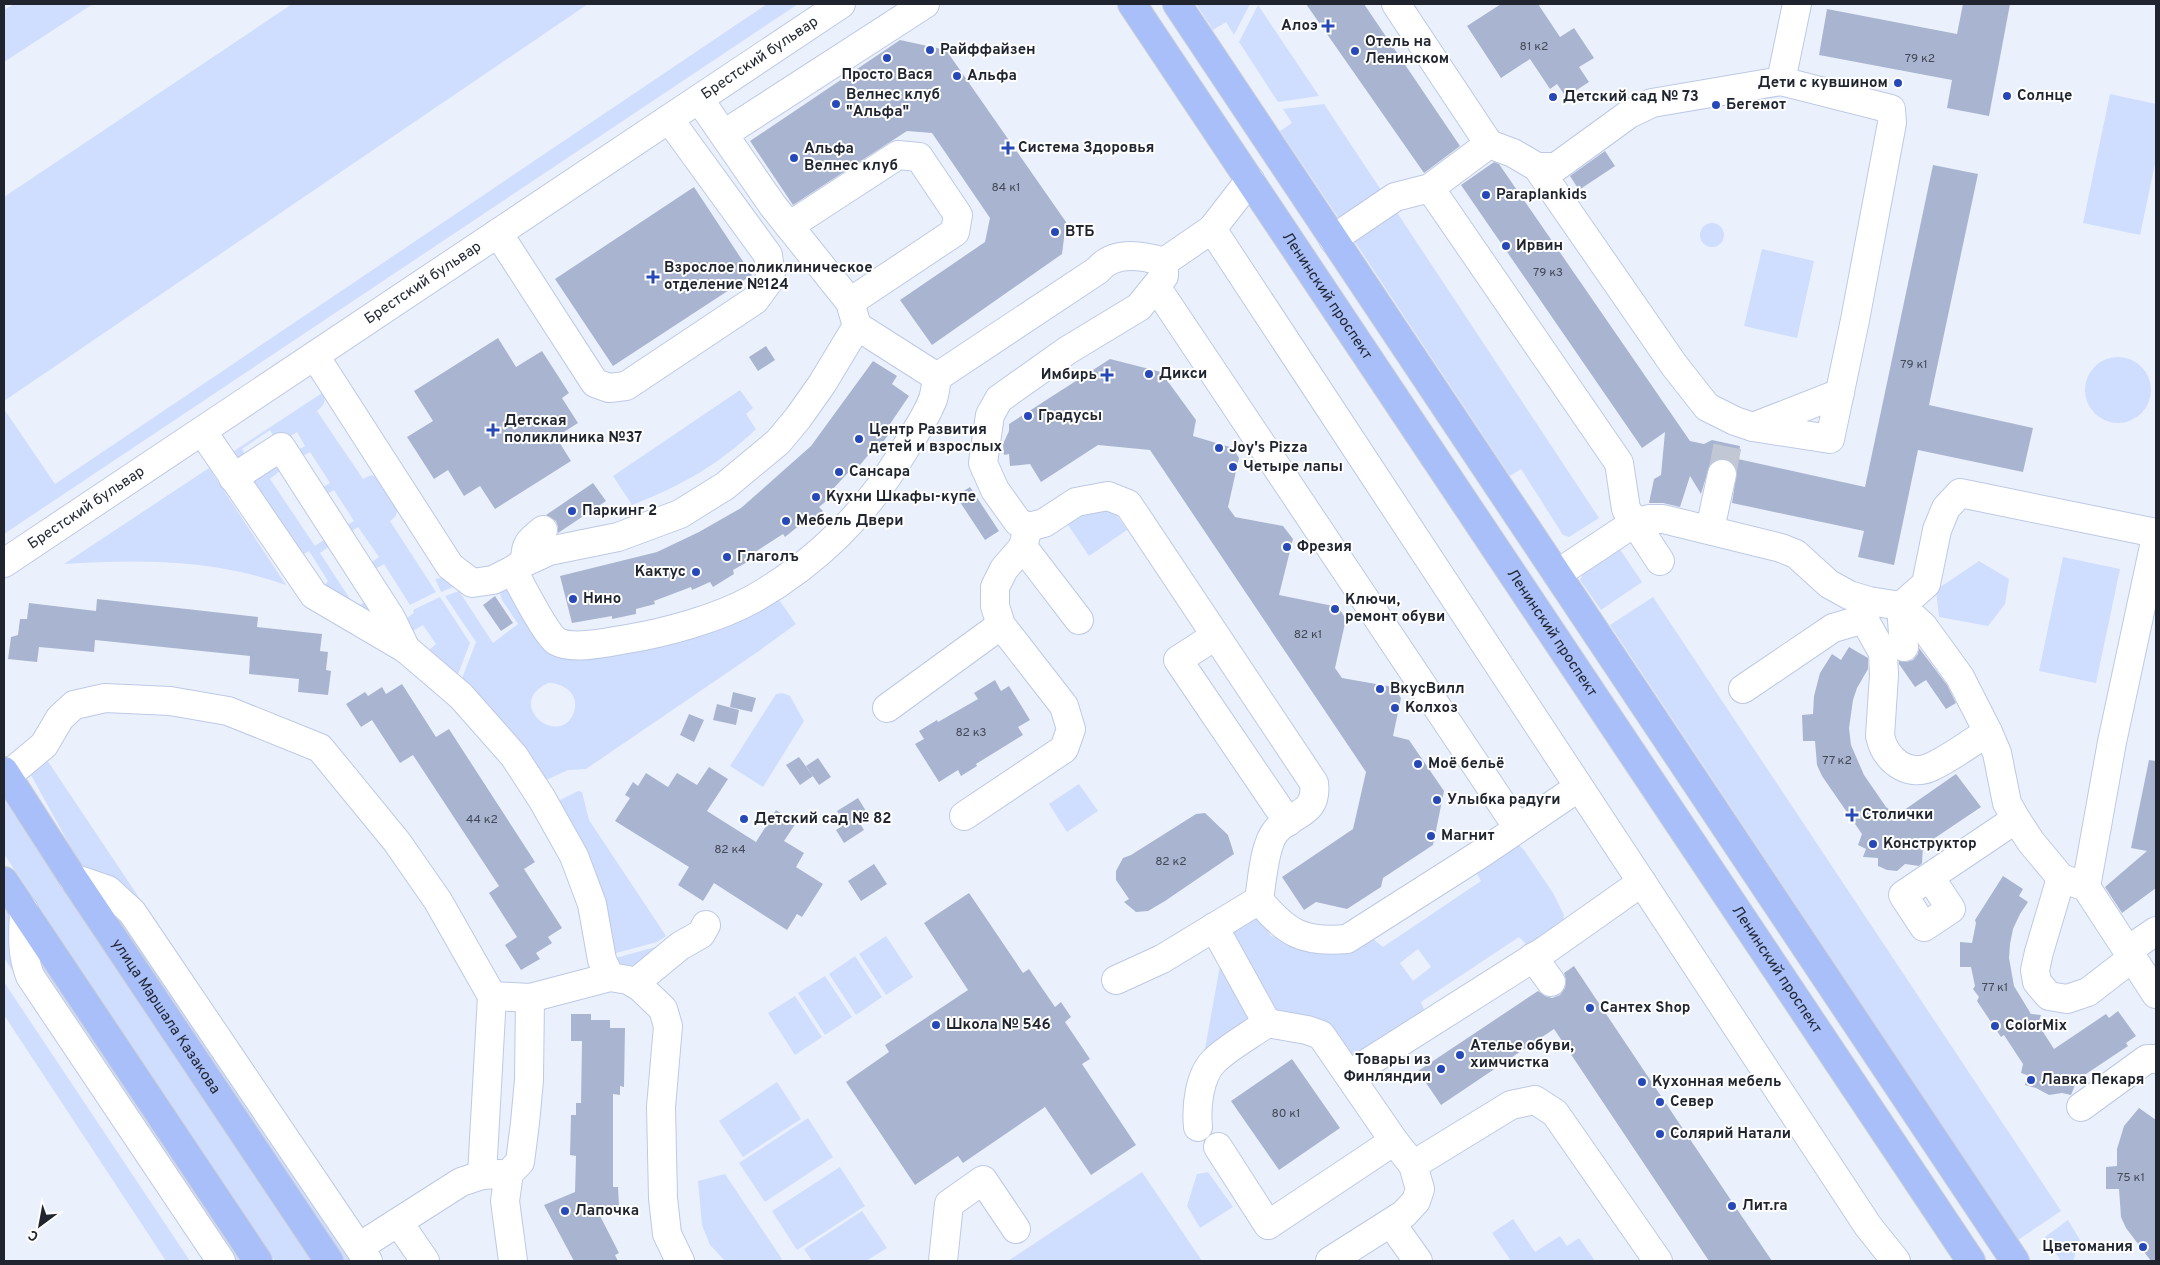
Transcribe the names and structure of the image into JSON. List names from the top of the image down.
{
  "streets": {
    "main road": ["Ленинский проспект", "улица Маршала Казакова"],
    "street": ["Брестский бульвар"]
  },
  "places": {
    "health": [
      "Алоэ",
      "Система Здоровья",
      "Взрослое поликлиническое отделение №124",
      "Имбирь",
      "Детская поликлиника №37",
      "Столички"
    ],
    "other": [
      "Райффайзен",
      "Отель на Ленинском",
      "Просто Вася",
      "Альфа",
      "Дети с кувшином",
      "Солнце",
      "Детский сад № 73",
      "Велнес клуб \"Альфа\"",
      "Бегемот",
      "Альфа Велнес клуб",
      "Paraplankids",
      "ВТБ",
      "Ирвин",
      "Дикси",
      "Градусы",
      "Центр Развития детей и взрослых",
      "Joy's Pizza",
      "Четыре лапы",
      "Сансара",
      "Кухни Шкафы-купе",
      "Паркинг 2",
      "Мебель Двери",
      "Фрезия",
      "Глаголъ",
      "Кактус",
      "Нино",
      "Ключи, ремонт обуви",
      "ВкусВилл",
      "Колхоз",
      "Моё бельё",
      "Улыбка радуги",
      "Детский сад № 82",
      "Магнит",
      "Конструктор",
      "Сантех Shop",
      "Школа № 546",
      "ColorMix",
      "Ателье обуви, химчистка",
      "Товары из Финляндии",
      "Лавка Пекаря",
      "Кухонная мебель",
      "Север",
      "Солярий Натали",
      "Лит.ra",
      "Лапочка",
      "Цветомания"
    ]
  },
  "house_numbers": [
    "81 к2",
    "79 к2",
    "84 к1",
    "79 к3",
    "79 к1",
    "82 к1",
    "82 к3",
    "77 к2",
    "44 к2",
    "82 к4",
    "82 к2",
    "77 к1",
    "80 к1",
    "75 к1"
  ],
  "north": "bottom left"
}
